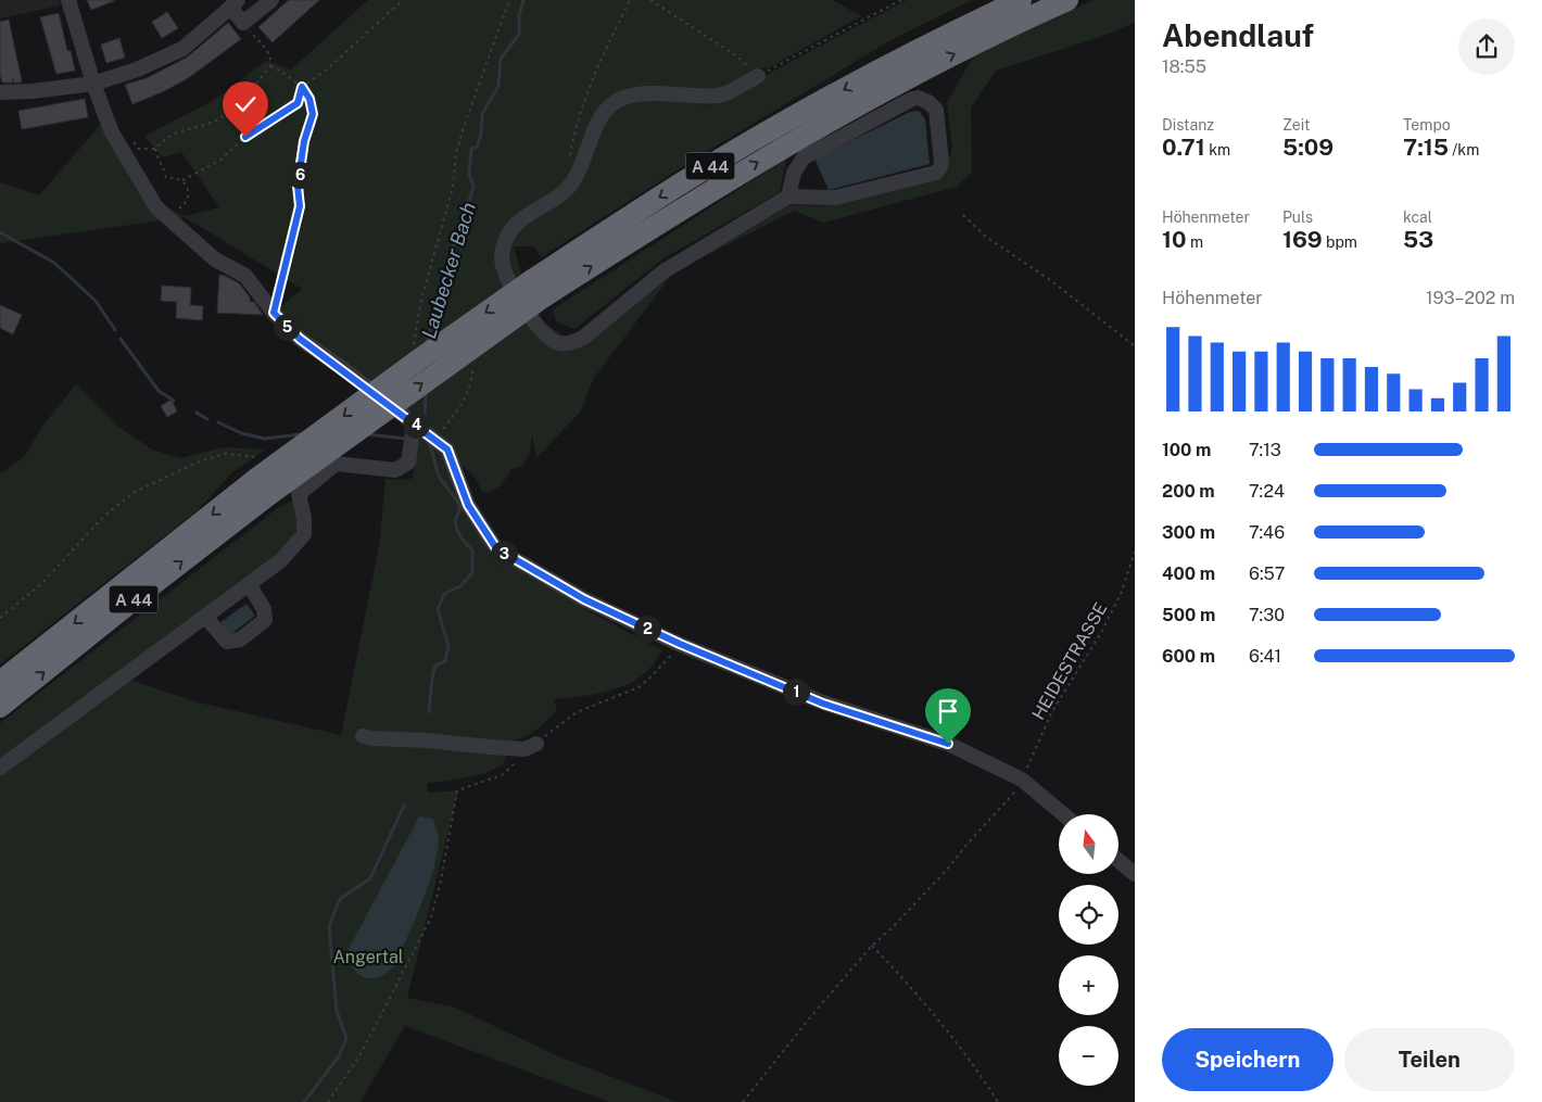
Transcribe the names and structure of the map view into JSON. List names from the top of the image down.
{
  "streets": {
    "highway": ["A 44"],
    "path": ["HEIDESTRASSE"]
  },
  "water": ["Laubecker Bach"],
  "parks": ["Angertal"],
  "north": "top",
  "page": {
    "heading": ["Abendlauf", "18:55"],
    "stats": [
      ["Distanz", "0.71 km"],
      ["Zeit", "5:09"],
      ["Tempo", "7:15 /km"],
      ["Höhenmeter", "10 m"],
      ["Puls", "169 bpm"],
      ["kcal", "53"]
    ],
    "pins": [
      "6",
      "5",
      "4",
      "3",
      "2",
      "1"
    ],
    "chart": ["Höhenmeter", "193–202 m"],
    "list": [
      {
        "name": "100 m",
        "note": "7:13"
      },
      {
        "name": "200 m",
        "note": "7:24"
      },
      {
        "name": "300 m",
        "note": "7:46"
      },
      {
        "name": "400 m",
        "note": "6:57"
      },
      {
        "name": "500 m",
        "note": "7:30"
      },
      {
        "name": "600 m",
        "note": "6:41"
      }
    ],
    "map_buttons": ["+", "−"],
    "buttons": ["Speichern", "Teilen"]
  }
}
